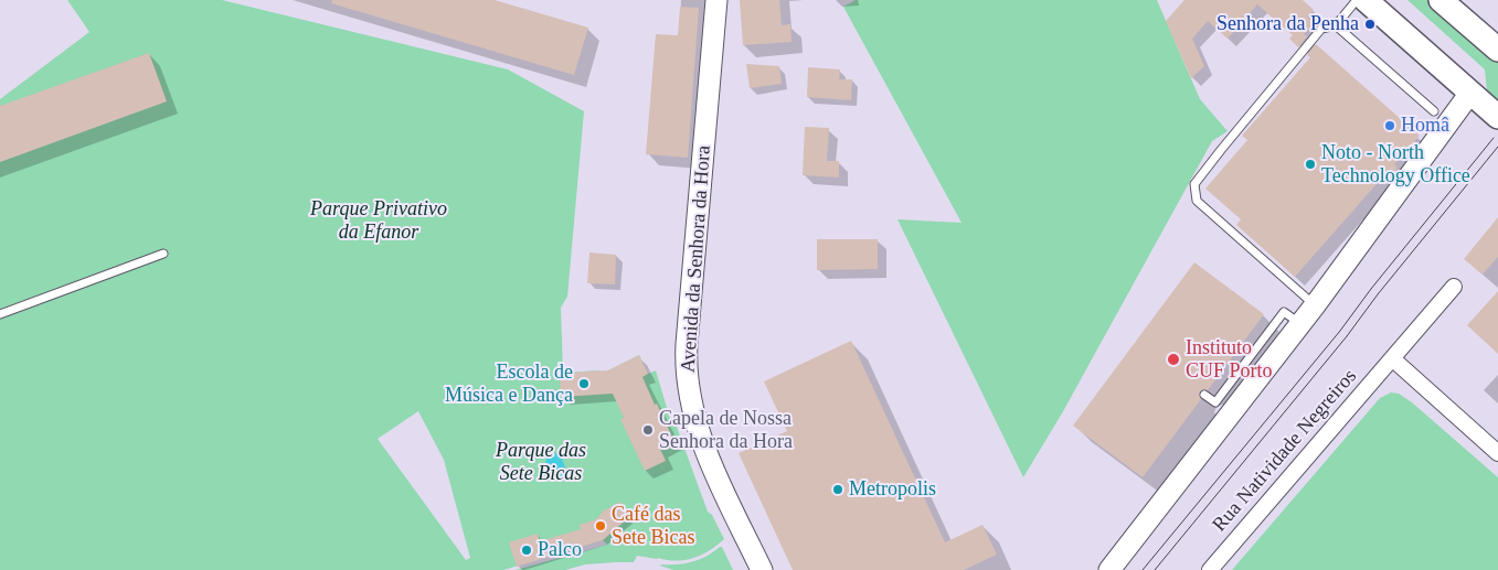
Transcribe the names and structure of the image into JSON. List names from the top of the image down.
{
  "streets": {
    "street": ["Avenida da Senhora da Hora", "Rua Natividade Negreiros"]
  },
  "parks": ["Parque Privativo da Efanor", "Parque das Sete Bicas"],
  "places": [
    "Senhora da Penha",
    "Homâ",
    "Noto - North Technology Office",
    "Instituto CUF Porto",
    "Escola de Música e Dança",
    "Capela de Nossa Senhora da Hora",
    "Metropolis",
    "Café das Sete Bicas",
    "Palco"
  ]
}
